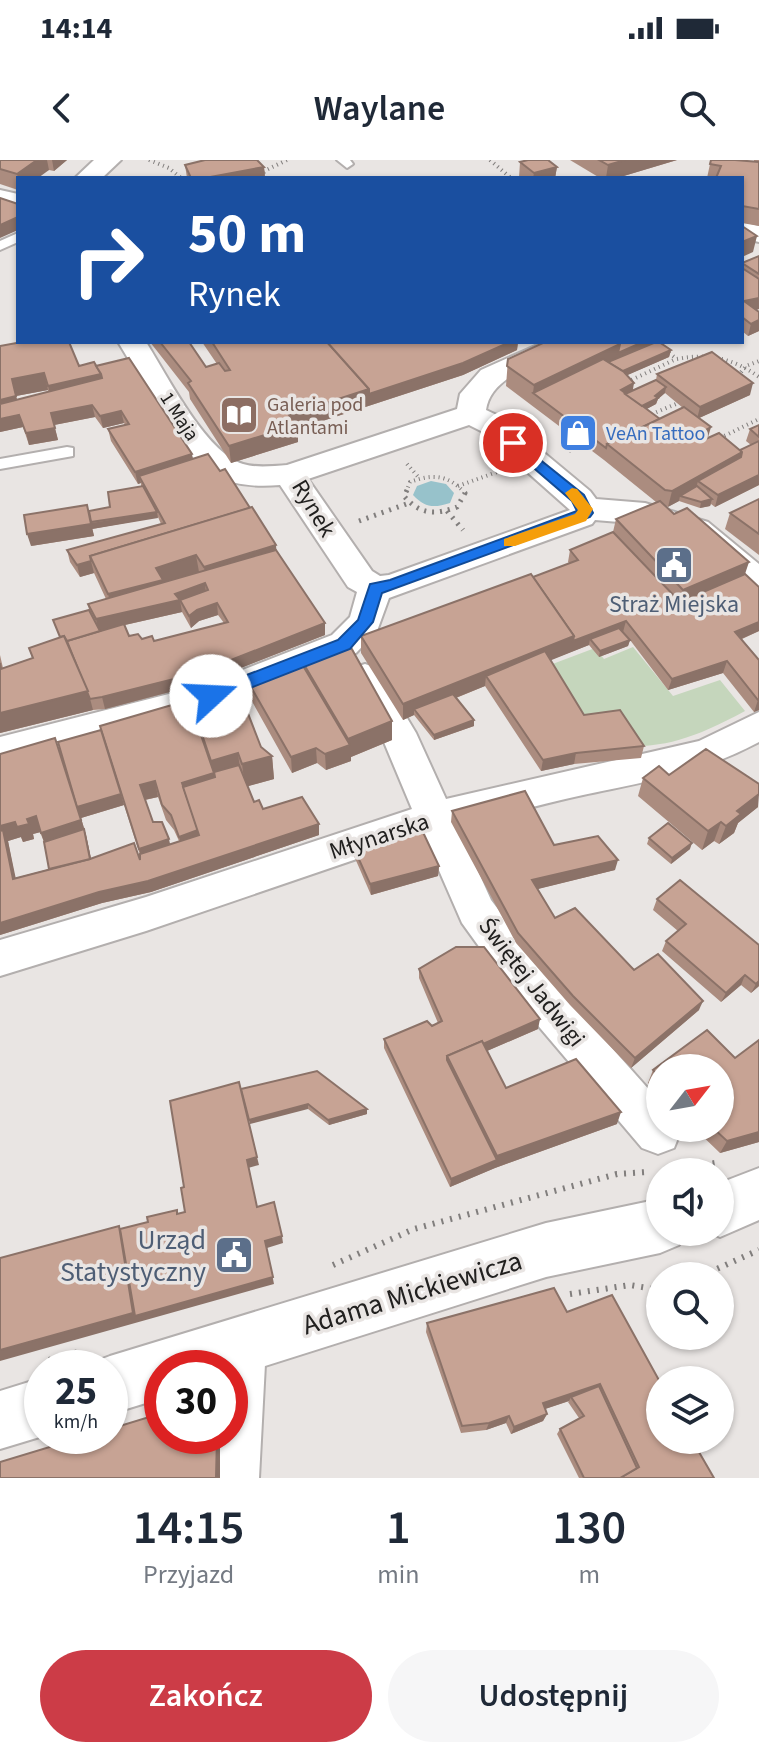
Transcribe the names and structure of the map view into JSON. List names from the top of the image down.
{
  "streets": {
    "street": [
      "1 Maja",
      "Rynek",
      "Młynarska",
      "Świętej Jadwigi",
      "Adama Mickiewicza"
    ]
  },
  "crossings": [
    ["1 Maja", "Rynek"],
    ["Młynarska", "Świętej Jadwigi"]
  ],
  "places": {
    "library": ["Galeria pod Atlantami"],
    "shop": ["VeAn Tattoo"],
    "public building": ["Straż Miejska", "Urząd Statystyczny"]
  },
  "north": "top right",
  "page": {
    "status": "14:14",
    "header": "Waylane",
    "turn": ["50 m", "Rynek"],
    "speed": "25 km/h",
    "limit": "30",
    "eta": [
      "14:15",
      "Przyjazd",
      "1",
      "min",
      "130",
      "m"
    ],
    "buttons": ["Zakończ", "Udostępnij"]
  }
}
